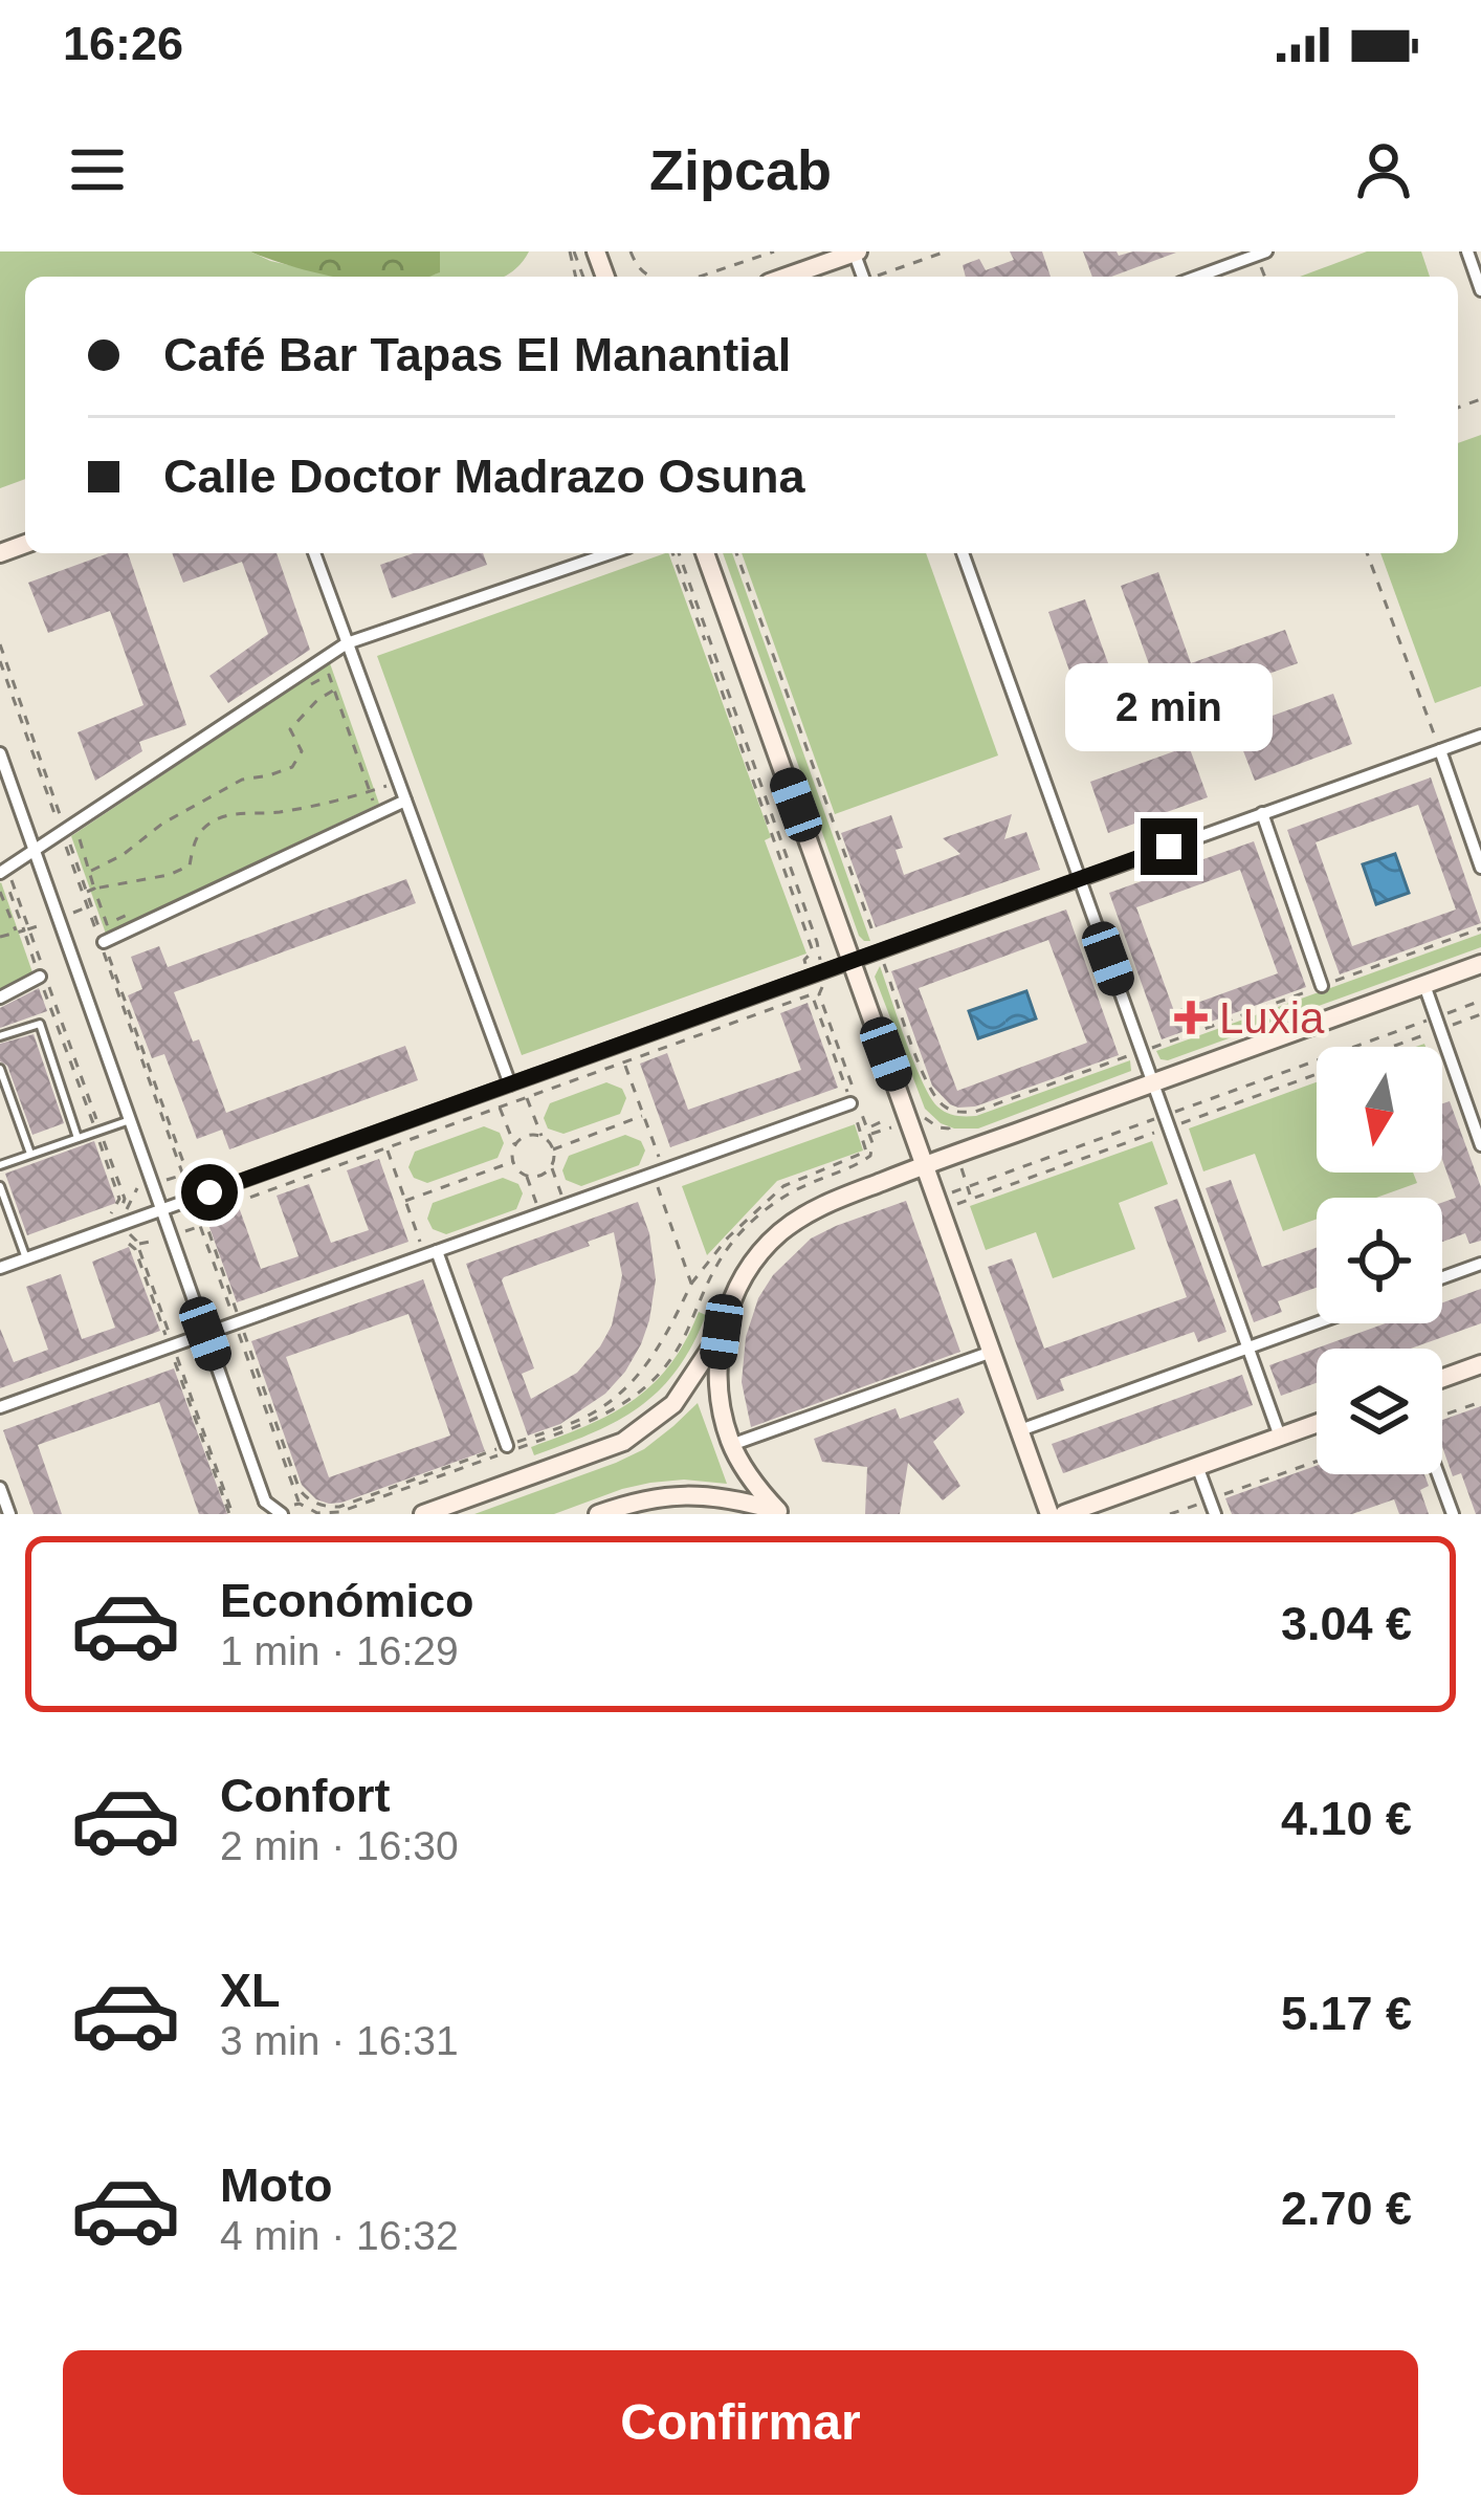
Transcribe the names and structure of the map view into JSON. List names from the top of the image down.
{
  "places": {
    "health": ["Luxia"]
  },
  "north": "bottom",
  "page": {
    "status": "16:26",
    "header": "Zipcab",
    "banner": ["Café Bar Tapas El Manantial", "Calle Doctor Madrazo Osuna"],
    "bubble": "2 min",
    "list": [
      {
        "name": "Económico",
        "note": "1 min · 16:29",
        "value": "3.04 €"
      },
      {
        "name": "Confort",
        "note": "2 min · 16:30",
        "value": "4.10 €"
      },
      {
        "name": "XL",
        "note": "3 min · 16:31",
        "value": "5.17 €"
      },
      {
        "name": "Moto",
        "note": "4 min · 16:32",
        "value": "2.70 €"
      }
    ],
    "buttons": "Confirmar"
  }
}
